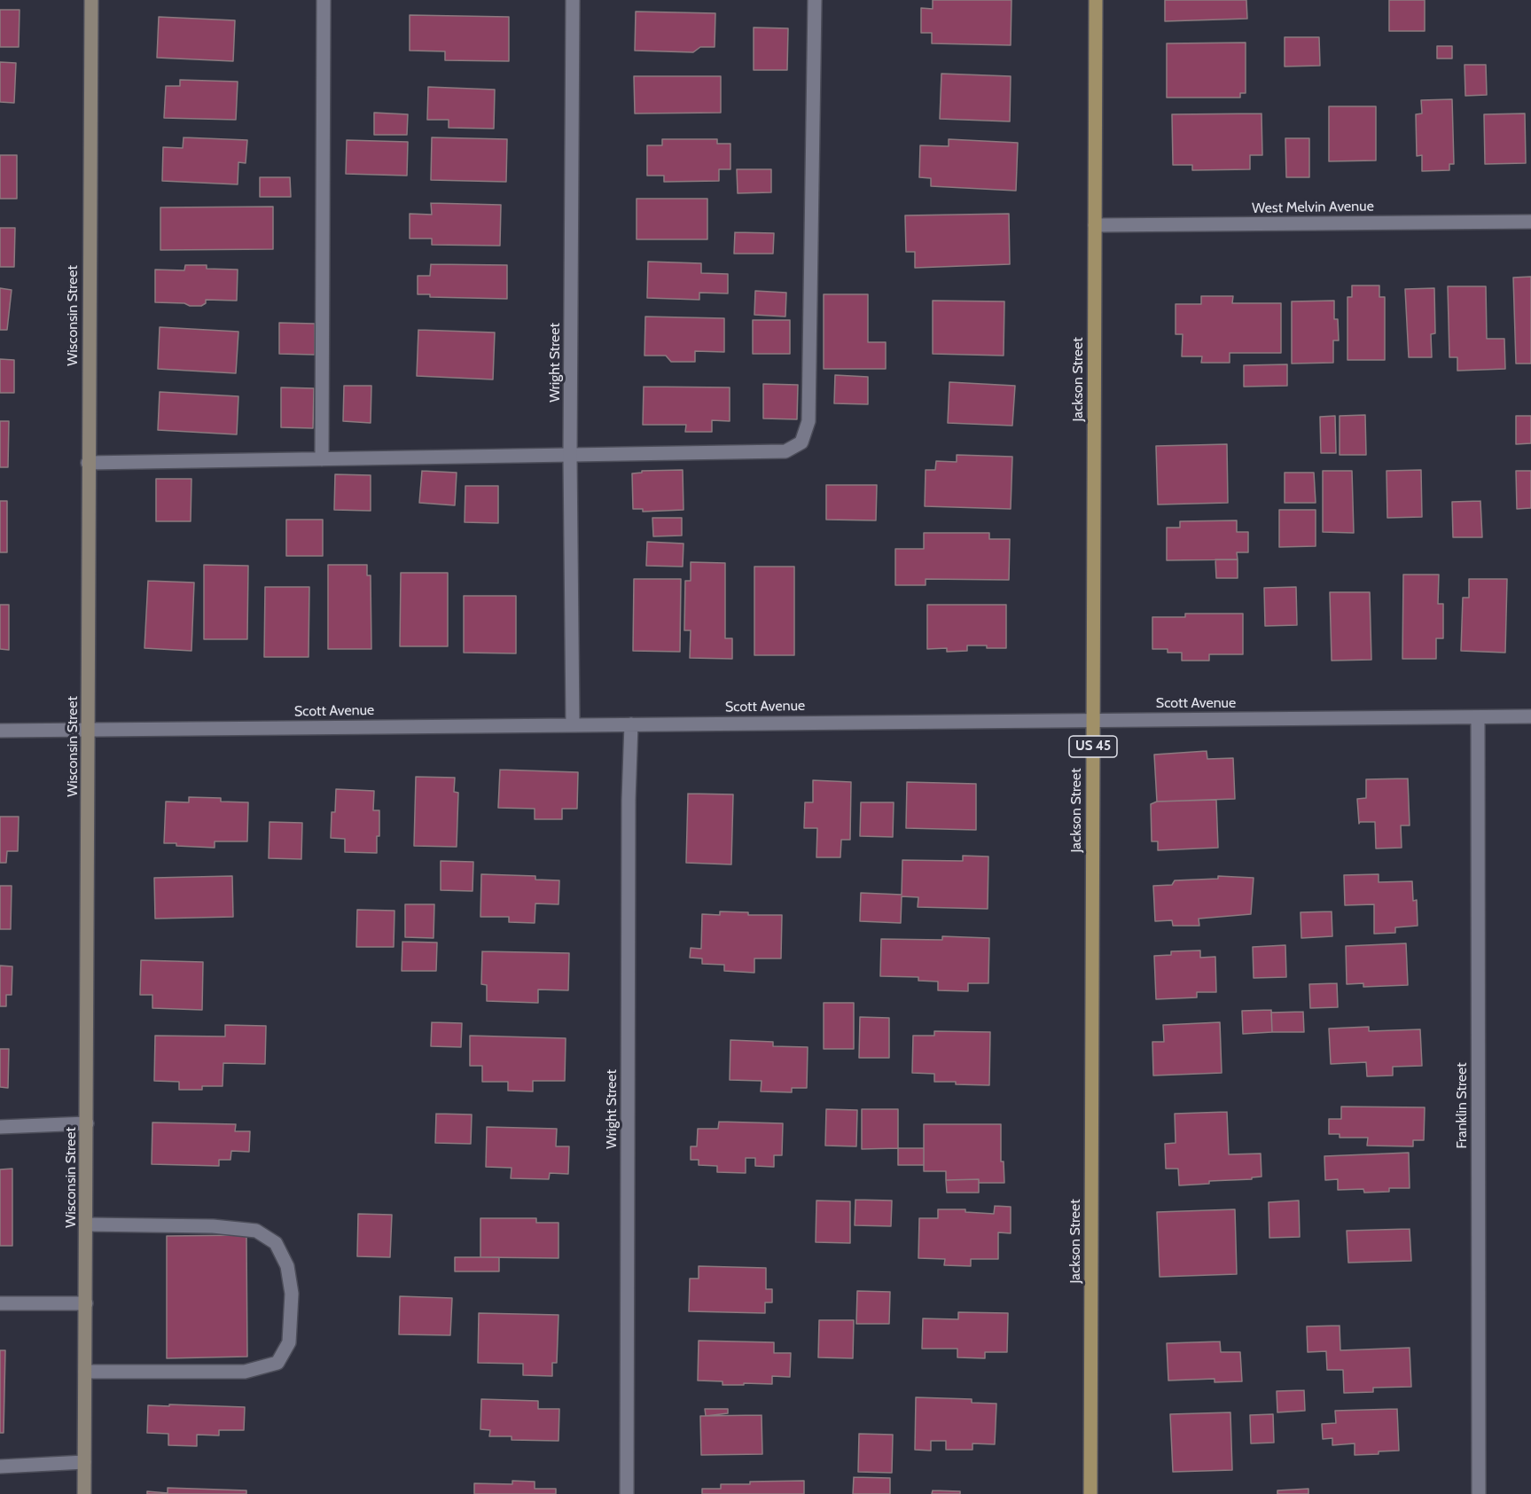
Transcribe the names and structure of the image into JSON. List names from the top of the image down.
{
  "streets": {
    "main road": ["Jackson Street", "US 45"],
    "street": [
      "West Melvin Avenue",
      "Wisconsin Street",
      "Wright Street",
      "Scott Avenue",
      "Franklin Street"
    ]
  },
  "crossings": [
    ["West Melvin Avenue", "Jackson Street"],
    ["Wisconsin Street", "Scott Avenue"],
    ["Wright Street", "Scott Avenue"],
    ["Jackson Street", "Scott Avenue"],
    ["Scott Avenue", "Franklin Street"]
  ]
}
